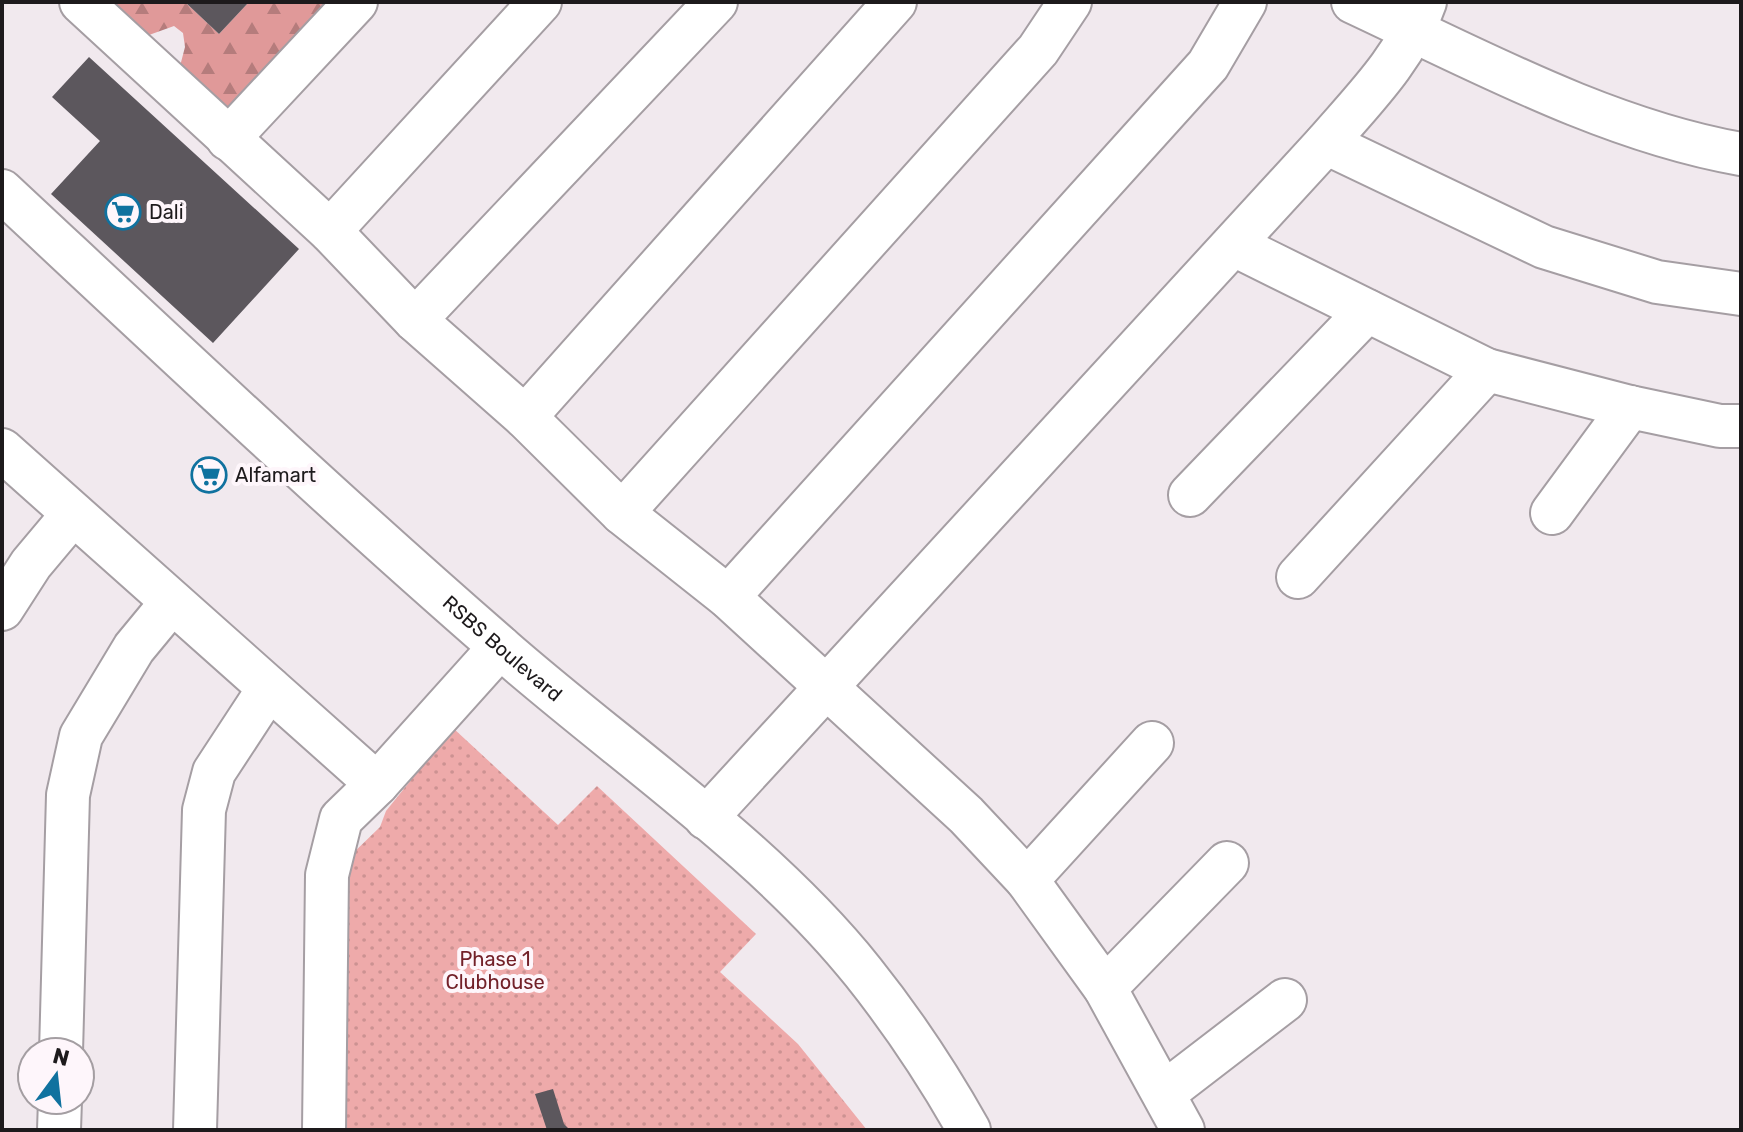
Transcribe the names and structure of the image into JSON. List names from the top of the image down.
{
  "streets": {
    "street": ["RSBS Boulevard"]
  },
  "parks": ["Phase 1 Clubhouse"],
  "places": {
    "supermarket": ["Dali", "Alfamart"]
  },
  "north": "top"
}
